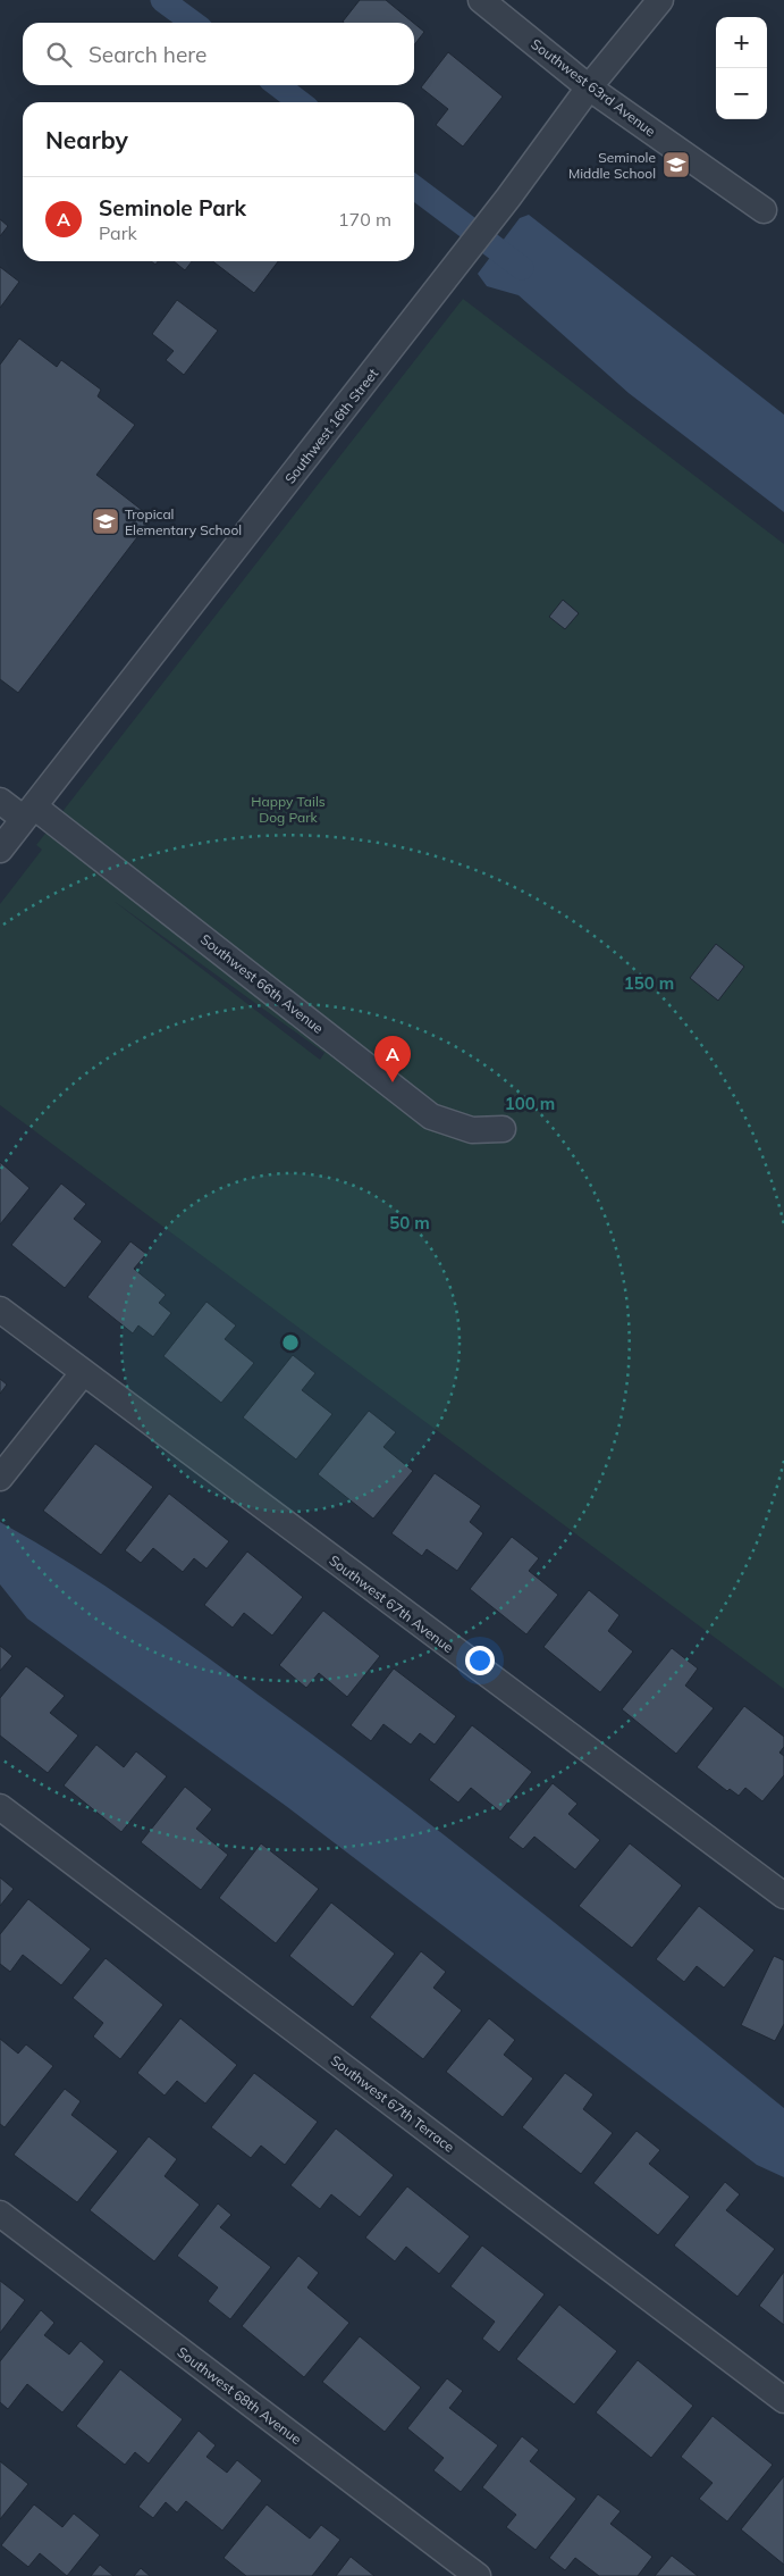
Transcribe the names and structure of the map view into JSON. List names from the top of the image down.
{
  "streets": {
    "street": [
      "Southwest 63rd Avenue",
      "Southwest 16th Street",
      "Southwest 66th Avenue",
      "Southwest 67th Avenue",
      "Southwest 67th Terrace",
      "Southwest 68th Avenue"
    ]
  },
  "crossings": [
    ["Southwest 63rd Avenue", "Southwest 16th Street"],
    ["Southwest 16th Street", "Southwest 66th Avenue"]
  ],
  "parks": ["Happy Tails Dog Park"],
  "places": {
    "school or university": ["Seminole Middle School", "Tropical Elementary School"]
  },
  "page": {
    "map_buttons": ["+", "−"],
    "search": "Search here",
    "heading": "Nearby",
    "list": [
      {
        "mark": "A",
        "name": "Seminole Park",
        "note": "Park",
        "value": "170 m"
      }
    ],
    "pins": "A"
  },
  "rings": ["150 m", "100 m", "50 m"]
}
